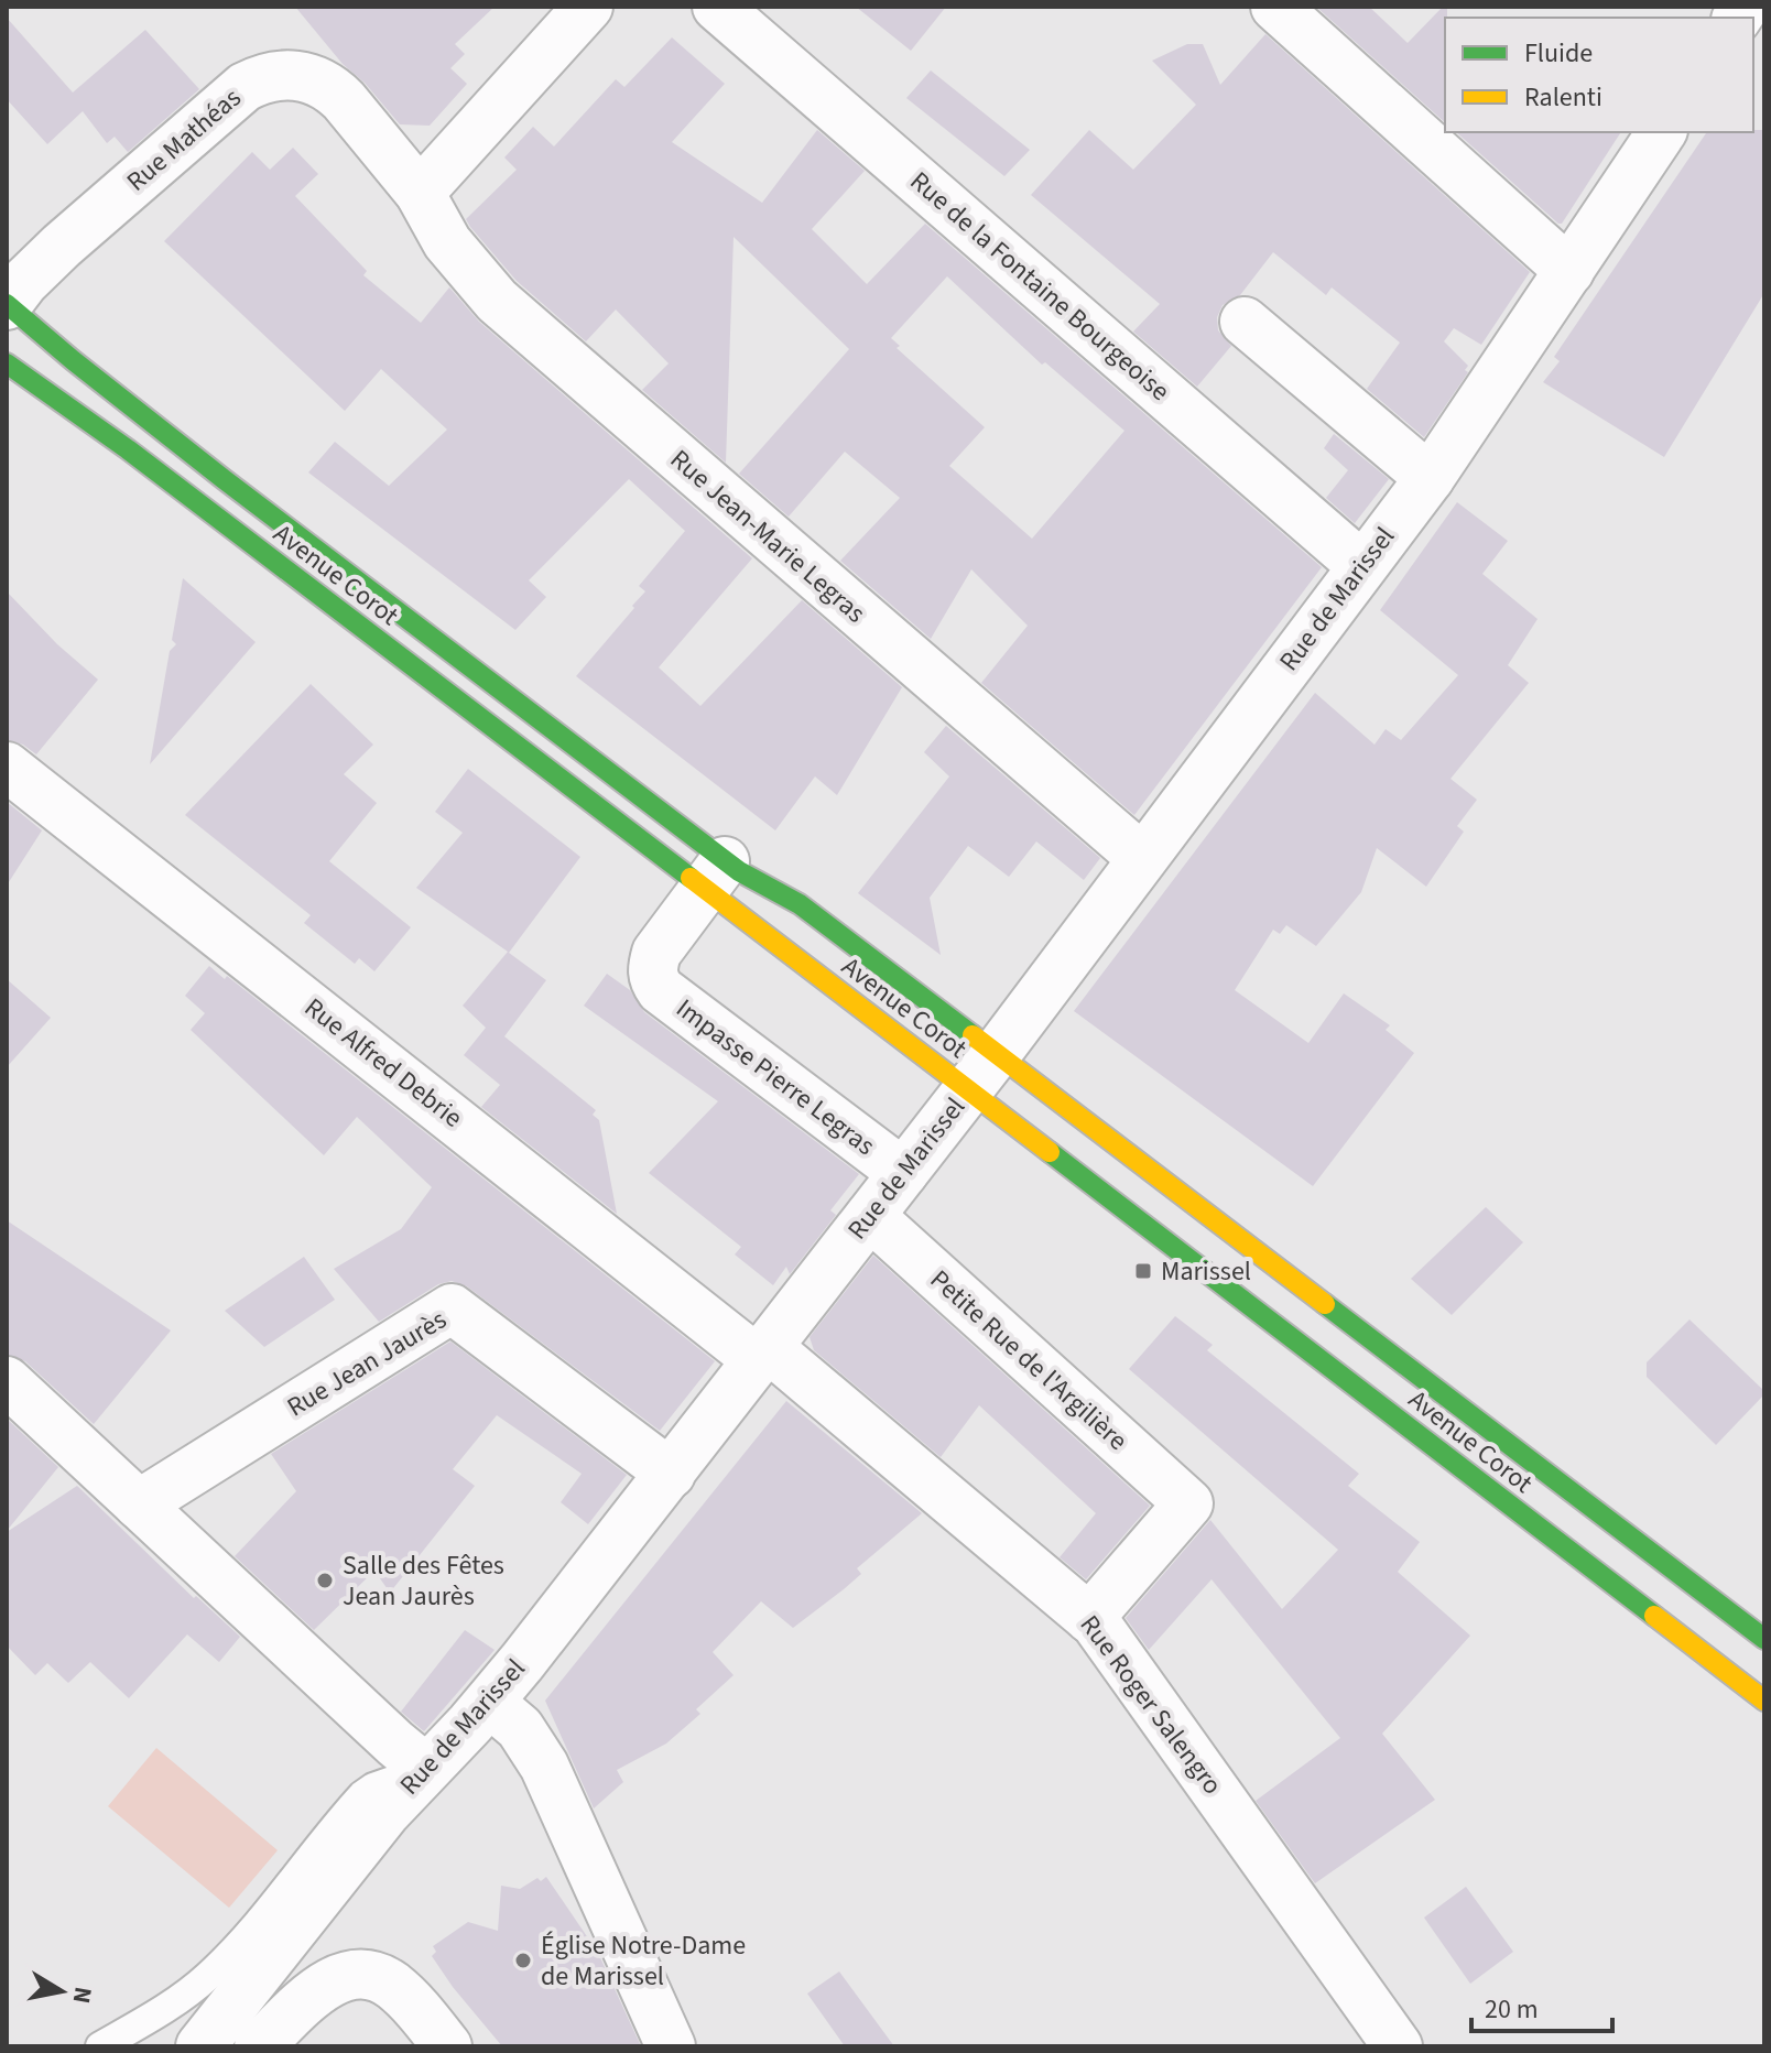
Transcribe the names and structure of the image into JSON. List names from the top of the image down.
{
  "streets": {
    "street": [
      "Rue Mathéas",
      "Rue de la Fontaine Bourgeoise",
      "Rue Jean-Marie Legras",
      "Avenue Corot",
      "Rue de Marissel",
      "Rue Alfred Debrie",
      "Impasse Pierre Legras",
      "Petite Rue de l'Argilière",
      "Rue Jean Jaurès",
      "Rue Roger Salengro"
    ]
  },
  "crossings": [
    ["Rue Mathéas", "Rue Jean-Marie Legras"],
    ["Rue Mathéas", "Avenue Corot"],
    ["Rue de la Fontaine Bourgeoise", "Rue de Marissel"],
    ["Rue Jean-Marie Legras", "Rue de Marissel"],
    ["Avenue Corot", "Rue de Marissel"],
    ["Avenue Corot", "Impasse Pierre Legras"],
    ["Rue de Marissel", "Rue Alfred Debrie"],
    ["Rue de Marissel", "Impasse Pierre Legras"],
    ["Rue de Marissel", "Petite Rue de l'Argilière"],
    ["Rue de Marissel", "Rue Jean Jaurès"],
    ["Rue de Marissel", "Rue Roger Salengro"],
    ["Rue Alfred Debrie", "Rue Roger Salengro"],
    ["Petite Rue de l'Argilière", "Rue Roger Salengro"]
  ],
  "places": {
    "transit": ["Marissel"],
    "other": ["Salle des Fêtes Jean Jaurès", "Église Notre-Dame de Marissel"]
  },
  "legend": ["Fluide", "Ralenti"],
  "scale_bar": "20 m",
  "north": "right"
}
